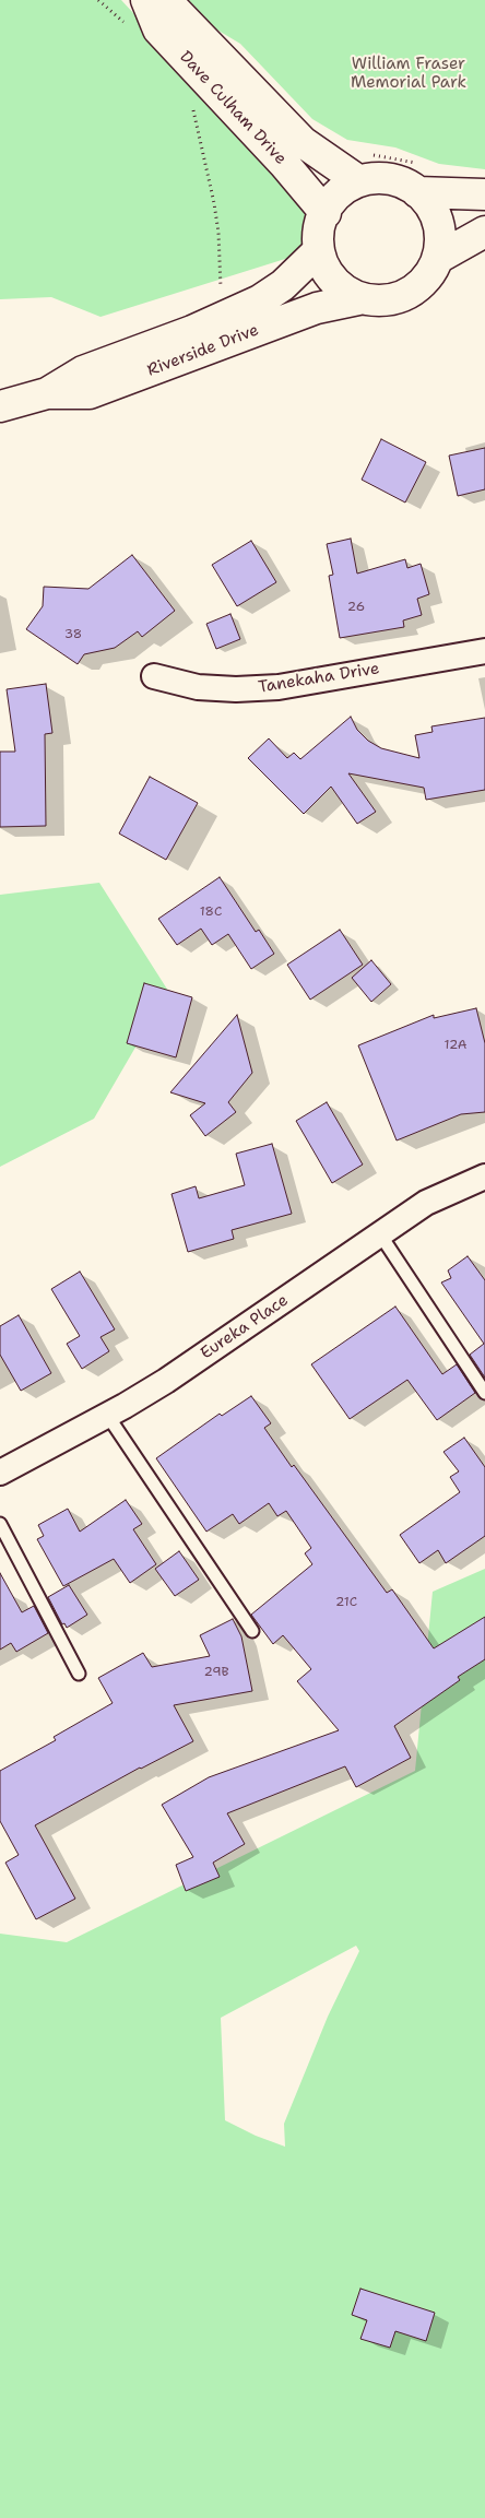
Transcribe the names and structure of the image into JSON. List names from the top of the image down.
{
  "streets": {
    "main road": ["Dave Culham Drive", "Riverside Drive"],
    "street": ["Tanekaha Drive", "Eureka Place"]
  },
  "crossings": [
    ["Dave Culham Drive", "Riverside Drive"]
  ],
  "parks": ["William Fraser Memorial Park"],
  "house_numbers": [
    "26",
    "38",
    "18C",
    "12A",
    "21C",
    "29B"
  ]
}
